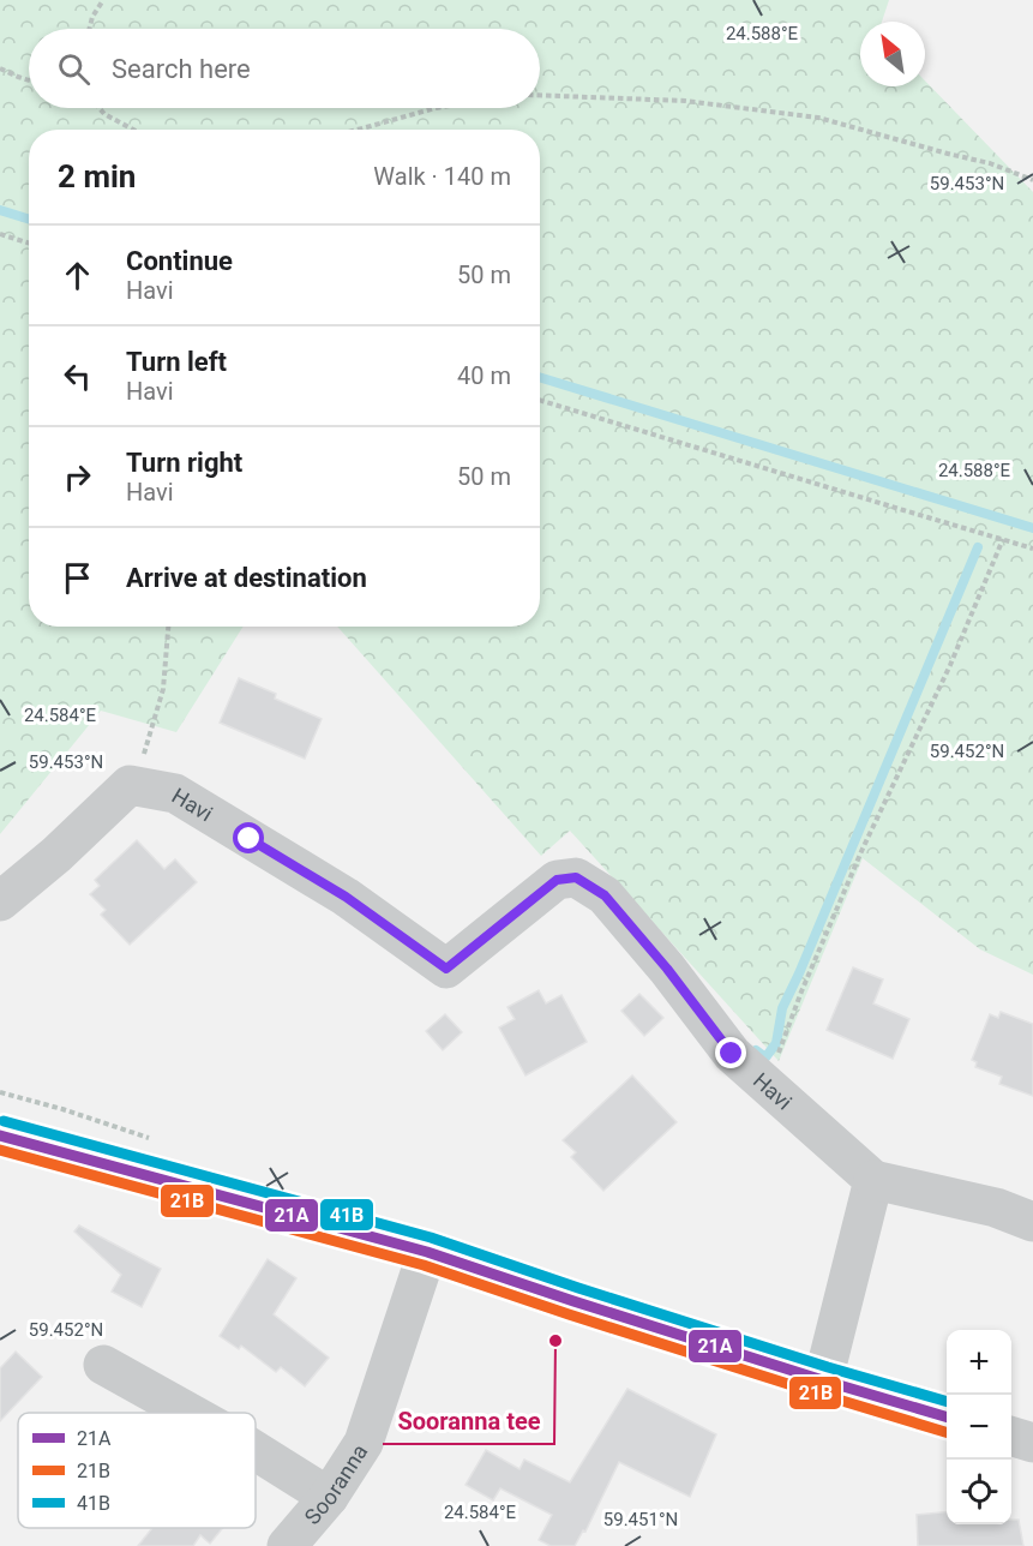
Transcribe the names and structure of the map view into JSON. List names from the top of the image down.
{
  "streets": {
    "street": ["Havi", "Sooranna"]
  },
  "places": ["Sooranna tee"],
  "lines": ["transit line 41B", "transit line 21A", "transit line 21B"],
  "legend": ["21A", "21B", "41B"],
  "north": "top left",
  "page": {
    "search": "Search here",
    "heading": ["2 min", "Walk · 140 m"],
    "list": [
      ["Continue", "Havi", "50 m"],
      ["Turn left", "Havi", "40 m"],
      ["Turn right", "Havi", "50 m"],
      "Arrive at destination"
    ],
    "map_buttons": ["+", "−"]
  },
  "coordinates": [
    "24.588°E",
    "59.453°N",
    "24.584°E",
    "59.452°N",
    "59.451°N"
  ]
}
